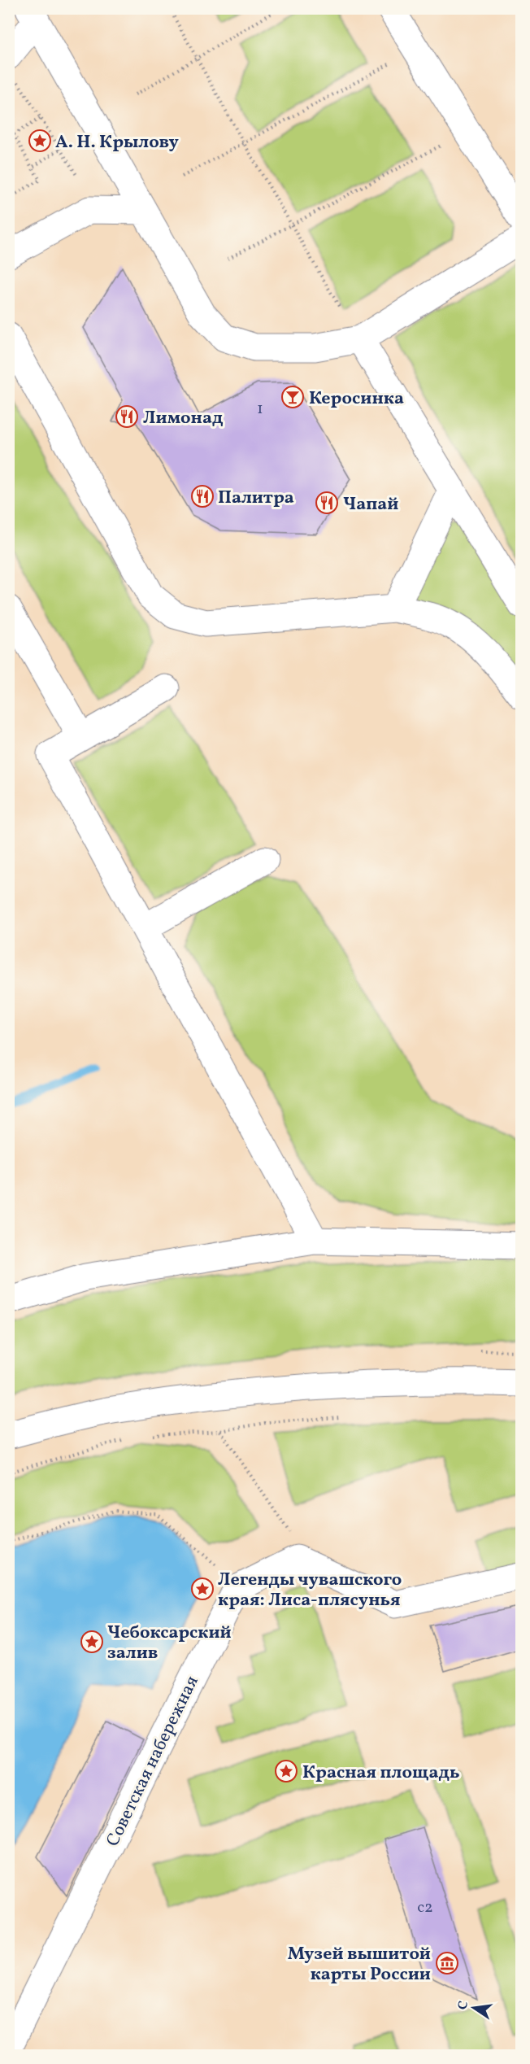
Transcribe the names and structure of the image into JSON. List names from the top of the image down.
{
  "streets": {
    "street": ["Советская набережная"]
  },
  "places": {
    "place": [
      "А. Н. Крылову",
      "Легенды чувашского края: Лиса-плясунья",
      "Чебоксарский залив",
      "Красная площадь"
    ],
    "bar": ["Керосинка"],
    "restaurant": ["Лимонад", "Палитра", "Чапай"],
    "museum": ["Музей вышитой карты России"]
  },
  "house_numbers": ["1", "с2"],
  "north": "left"
}
